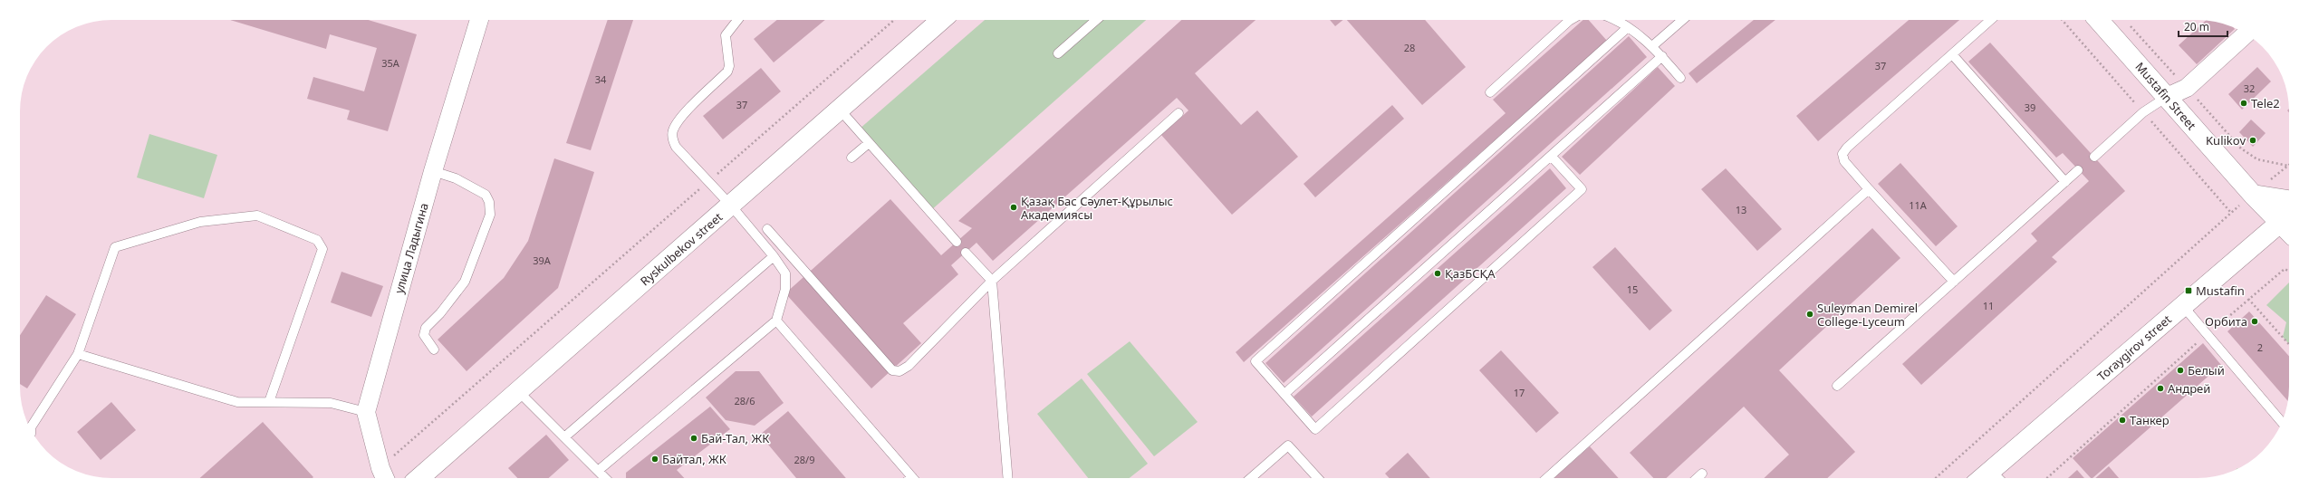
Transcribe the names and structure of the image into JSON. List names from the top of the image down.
{
  "streets": {
    "street": [
      "Mustafin Street",
      "улица Ладыгина",
      "Ryskulbekov street",
      "Toraygirov street"
    ]
  },
  "crossings": [
    ["Mustafin Street", "Toraygirov street"]
  ],
  "places": {
    "other": [
      "Tele2",
      "Kulikov",
      "Қазақ Бас Сәулет-Құрылыс Академиясы",
      "ҚазБСҚА",
      "Suleyman Demirel College-Lyceum",
      "Орбита",
      "Белый",
      "Андрей",
      "Танкер",
      "Бай-Тал, ЖК",
      "Байтал, ЖК"
    ],
    "transit": ["Mustafin"]
  },
  "house_numbers": [
    "28",
    "35А",
    "37",
    "34",
    "32",
    "37",
    "39",
    "11А",
    "13",
    "39А",
    "15",
    "11",
    "2",
    "17",
    "28/6",
    "28/9"
  ],
  "scale_bar": "20 m"
}
